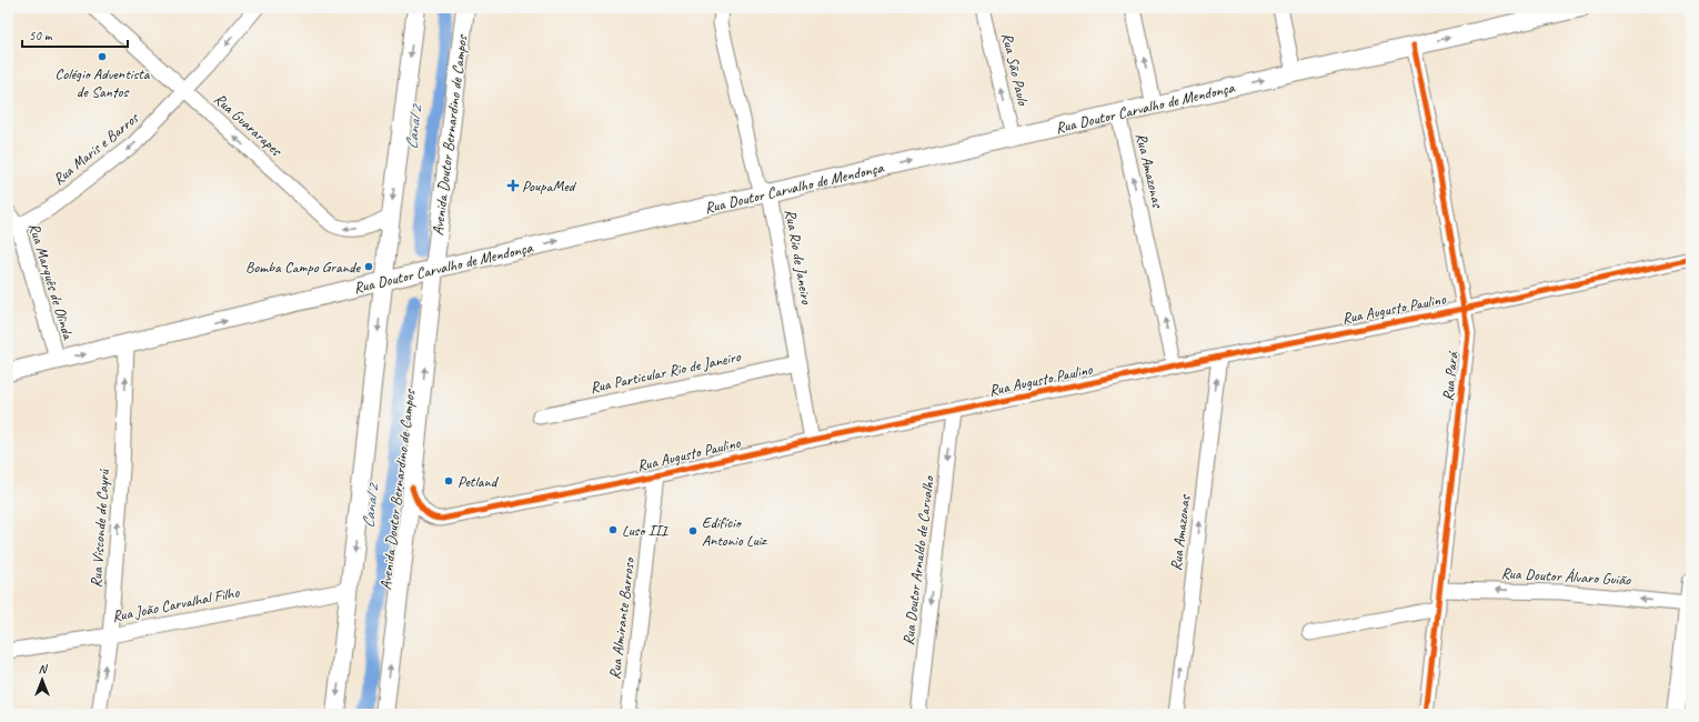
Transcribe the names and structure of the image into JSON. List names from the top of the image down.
{
  "streets": {
    "main road": ["Rua Doutor Carvalho de Mendonça", "Avenida Doutor Bernardino de Campos"],
    "street": [
      "Rua São Paulo",
      "Rua Guararapes",
      "Rua Maris e Barros",
      "Rua Amazonas",
      "Rua Rio de Janeiro",
      "Rua Marquês de Olinda",
      "Rua Augusto Paulino",
      "Rua Particular Rio de Janeiro",
      "Rua Pará",
      "Rua Visconde de Cayrú",
      "Rua Doutor Arnaldo de Carvalho",
      "Rua Doutor Álvaro Guião",
      "Rua João Carvalhal Filho",
      "Rua Almirante Barroso"
    ]
  },
  "crossings": [
    ["Rua São Paulo", "Rua Doutor Carvalho de Mendonça"],
    ["Rua Doutor Carvalho de Mendonça", "Avenida Doutor Bernardino de Campos"],
    ["Rua Doutor Carvalho de Mendonça", "Rua Amazonas"],
    ["Rua Doutor Carvalho de Mendonça", "Rua Rio de Janeiro"],
    ["Rua Doutor Carvalho de Mendonça", "Rua Marquês de Olinda"],
    ["Rua Doutor Carvalho de Mendonça", "Rua Pará"],
    ["Rua Doutor Carvalho de Mendonça", "Rua Visconde de Cayrú"],
    ["Rua Guararapes", "Rua Maris e Barros"],
    ["Avenida Doutor Bernardino de Campos", "Rua Augusto Paulino"],
    ["Rua Maris e Barros", "Rua Marquês de Olinda"],
    ["Rua Amazonas", "Rua Augusto Paulino"],
    ["Rua Rio de Janeiro", "Rua Augusto Paulino"],
    ["Rua Rio de Janeiro", "Rua Particular Rio de Janeiro"],
    ["Rua Augusto Paulino", "Rua Pará"],
    ["Rua Augusto Paulino", "Rua Doutor Arnaldo de Carvalho"],
    ["Rua Augusto Paulino", "Rua Almirante Barroso"],
    ["Rua Pará", "Rua Doutor Álvaro Guião"],
    ["Rua Visconde de Cayrú", "Rua João Carvalhal Filho"]
  ],
  "one_way": [
    "Rua São Paulo",
    "Rua Doutor Carvalho de Mendonça",
    "Rua Guararapes",
    "Rua Maris e Barros",
    "Rua Amazonas",
    "Rua Visconde de Cayrú",
    "Rua Doutor Arnaldo de Carvalho",
    "Rua Doutor Álvaro Guião"
  ],
  "water": ["Canal 2"],
  "places": {
    "other": [
      "Colégio Adventista de Santos",
      "Bomba Campo Grande",
      "Petland",
      "Luso III",
      "Edifício Antonio Luiz"
    ],
    "health": ["PoupaMed"]
  },
  "scale_bar": "50 m",
  "north": "top"
}
